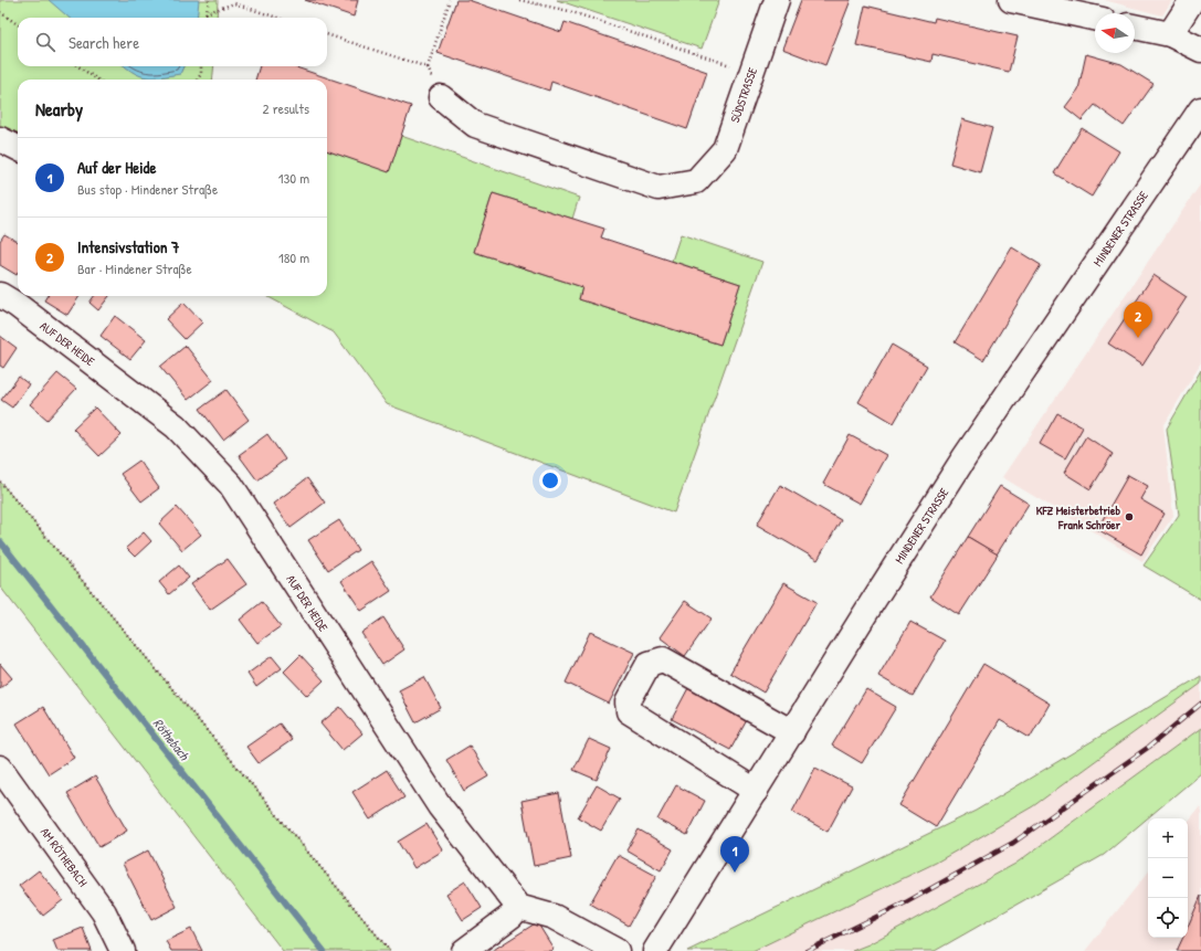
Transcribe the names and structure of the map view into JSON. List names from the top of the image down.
{
  "streets": {
    "street": [
      "SÜDSTRASSE",
      "MINDENER STRASSE",
      "AUF DER HEIDE",
      "AM RÖTHEBACH"
    ]
  },
  "water": ["Röthebach"],
  "places": ["KFZ Meisterbetrieb Frank Schröer"],
  "north": "left",
  "page": {
    "search": "Search here",
    "heading": ["Nearby", "2 results"],
    "list": [
      {
        "mark": "1",
        "name": "Auf der Heide",
        "note": "Bus stop · Mindener Straße",
        "value": "130 m"
      },
      {
        "mark": "2",
        "name": "Intensivstation 7",
        "note": "Bar · Mindener Straße",
        "value": "180 m"
      }
    ],
    "pins": ["2", "1"],
    "map_buttons": ["+", "−"]
  }
}
